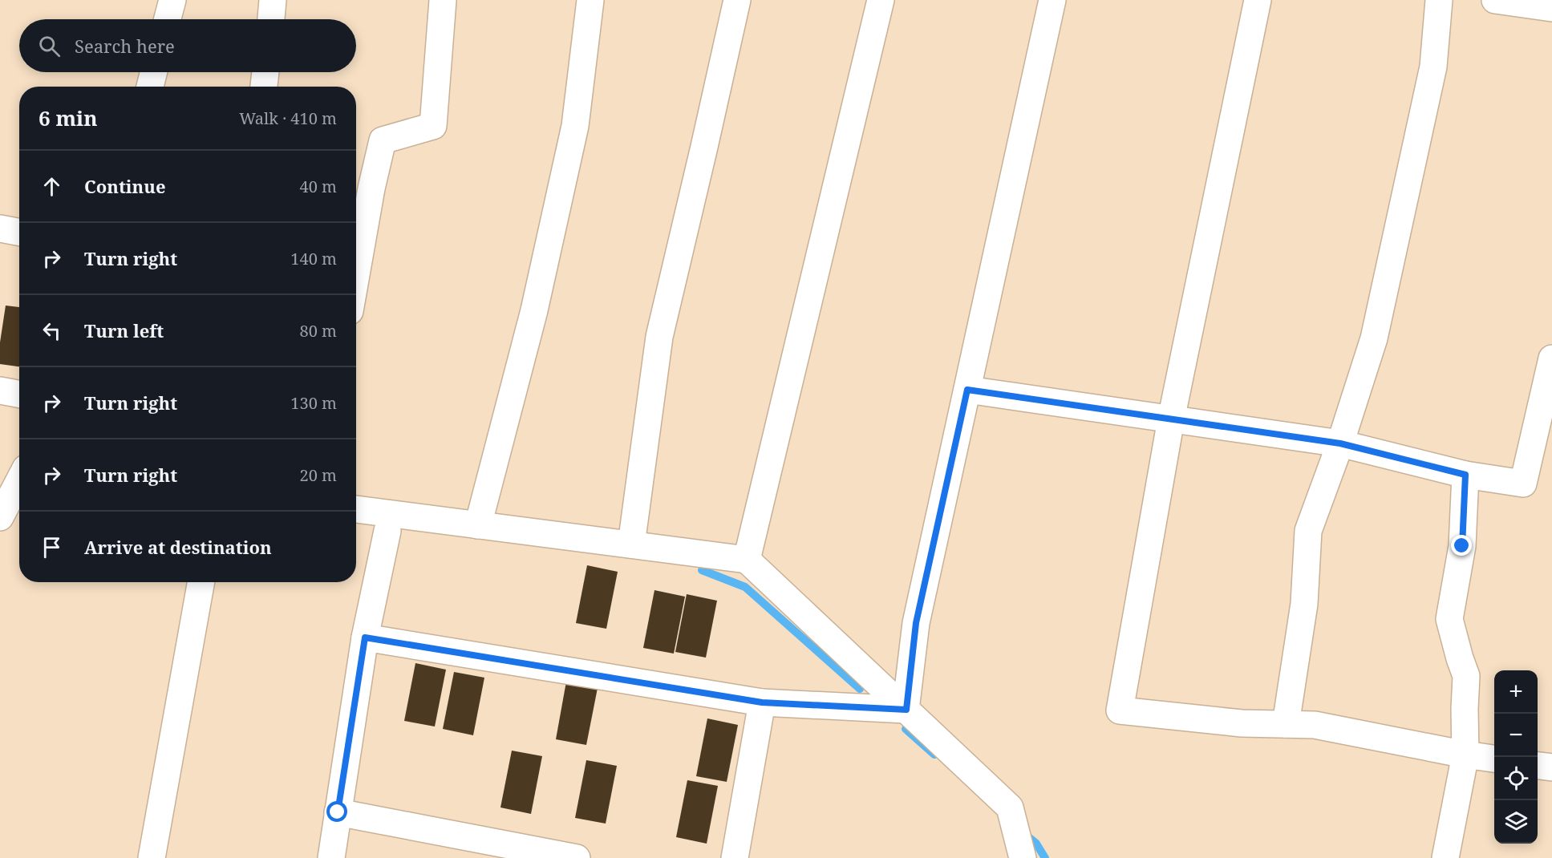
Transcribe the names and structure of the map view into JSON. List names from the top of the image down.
{
  "page": {
    "search": "Search here",
    "heading": ["6 min", "Walk · 410 m"],
    "list": [
      ["Continue", "40 m"],
      ["Turn right", "140 m"],
      ["Turn left", "80 m"],
      ["Turn right", "130 m"],
      ["Turn right", "20 m"],
      "Arrive at destination"
    ],
    "map_buttons": ["+", "−"]
  }
}
